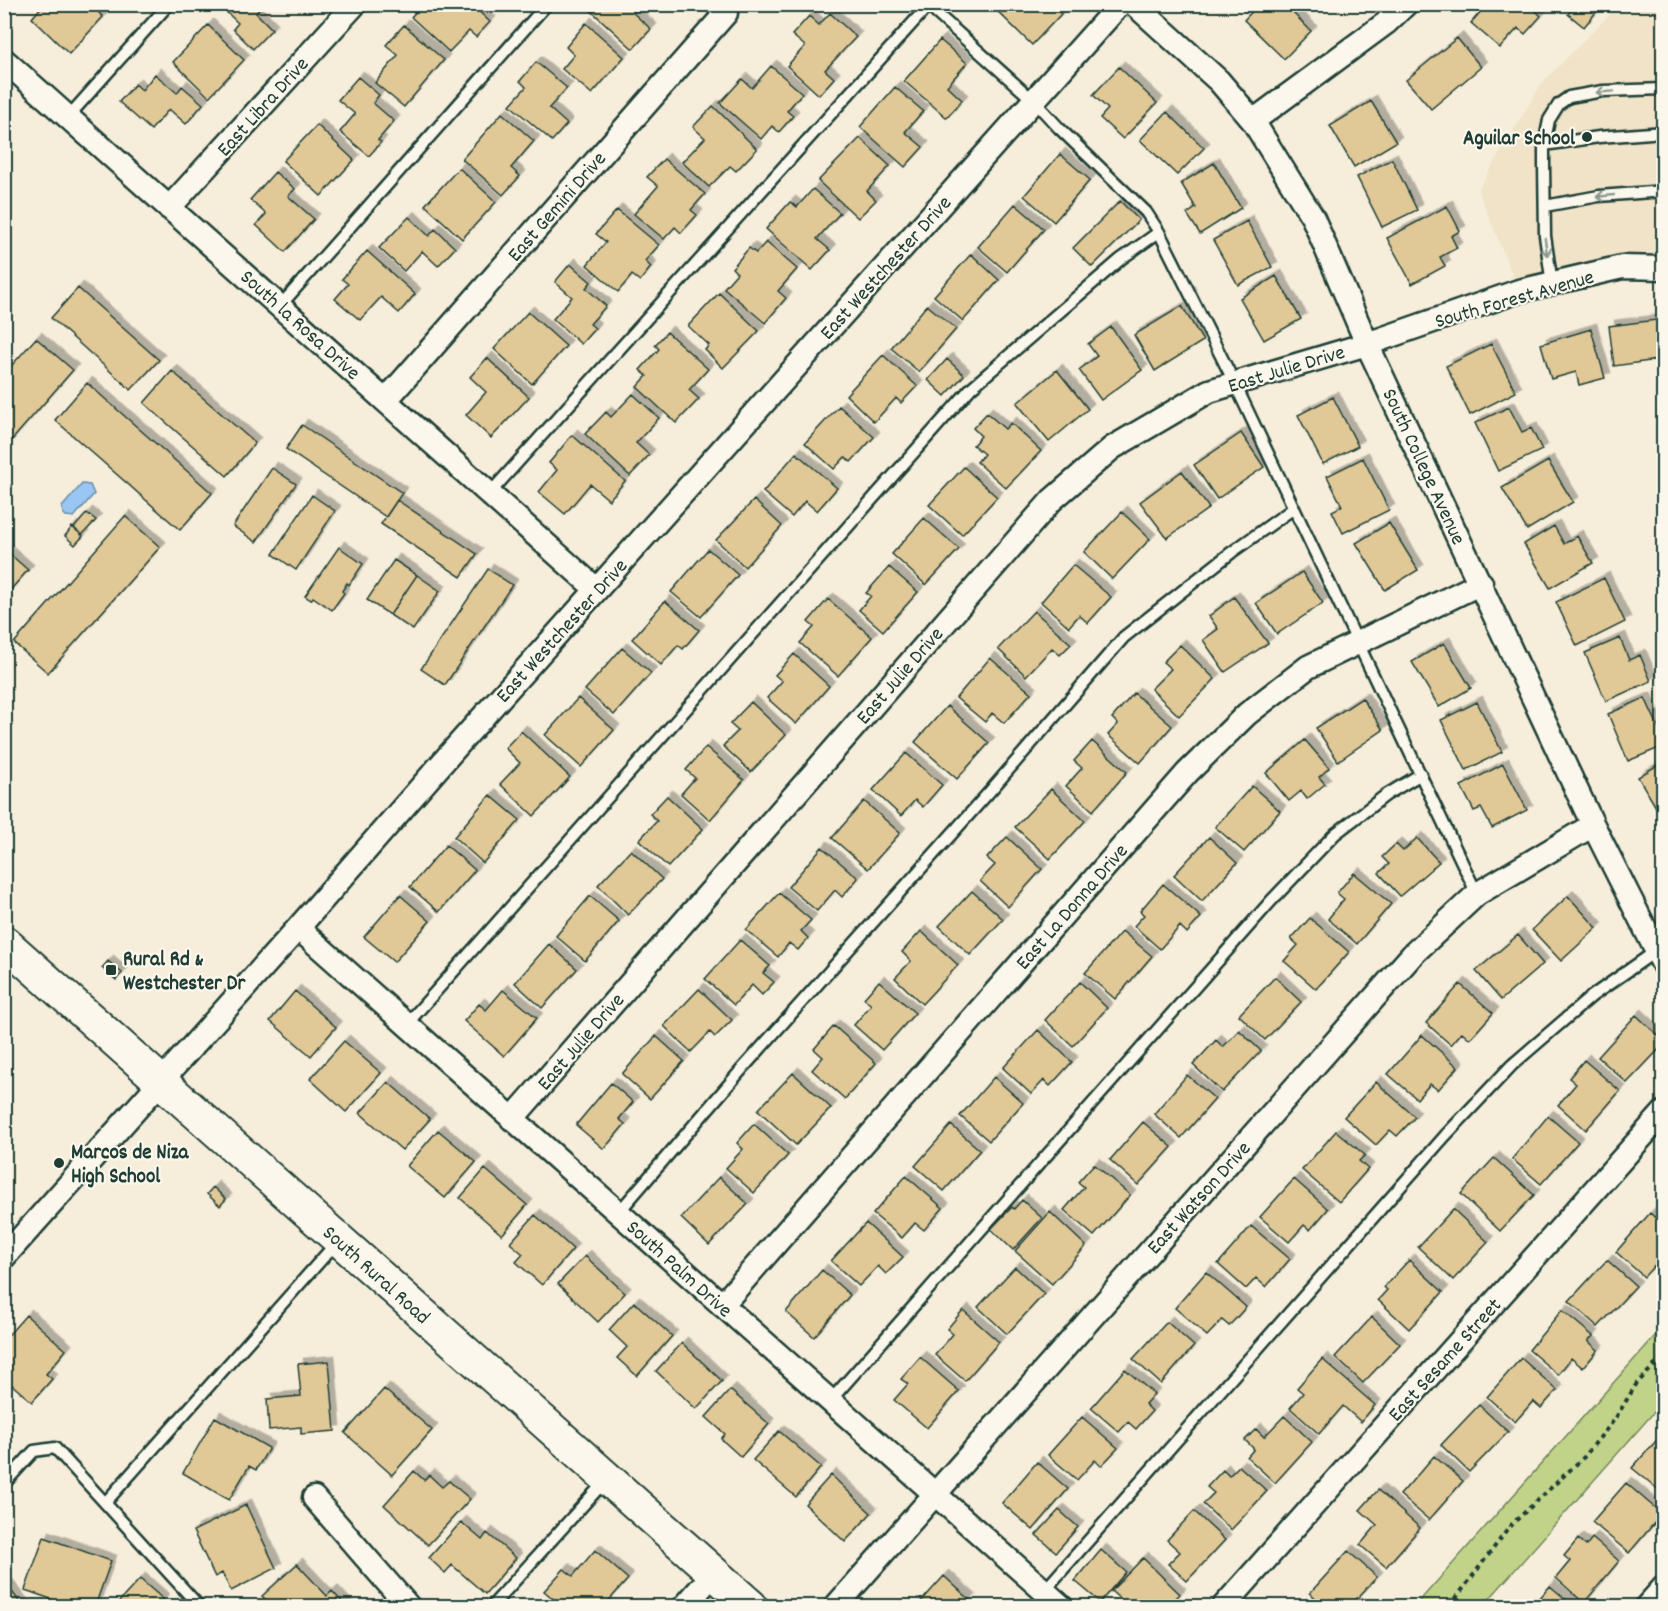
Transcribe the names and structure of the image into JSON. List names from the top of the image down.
{
  "streets": {
    "main road": ["South Rural Road"],
    "street": [
      "East Libra Drive",
      "East Gemini Drive",
      "East Westchester Drive",
      "South Forest Avenue",
      "South la Rosa Drive",
      "East Julie Drive",
      "South College Avenue",
      "East La Donna Drive",
      "East Watson Drive",
      "South Palm Drive",
      "East Sesame Street"
    ]
  },
  "crossings": [
    ["East Libra Drive", "South la Rosa Drive"],
    ["East Gemini Drive", "South la Rosa Drive"],
    ["East Westchester Drive", "South la Rosa Drive"],
    ["East Westchester Drive", "South Palm Drive"],
    ["East Westchester Drive", "South Rural Road"],
    ["South Forest Avenue", "East Julie Drive"],
    ["South Forest Avenue", "South College Avenue"],
    ["East Julie Drive", "South College Avenue"],
    ["East Julie Drive", "South Palm Drive"],
    ["South College Avenue", "East La Donna Drive"],
    ["South College Avenue", "East Watson Drive"],
    ["East La Donna Drive", "South Palm Drive"],
    ["East Watson Drive", "South Palm Drive"]
  ],
  "places": {
    "other": ["Aguilar School", "Marcos de Niza High School"],
    "transit": ["Rural Rd & Westchester Dr"]
  }
}
